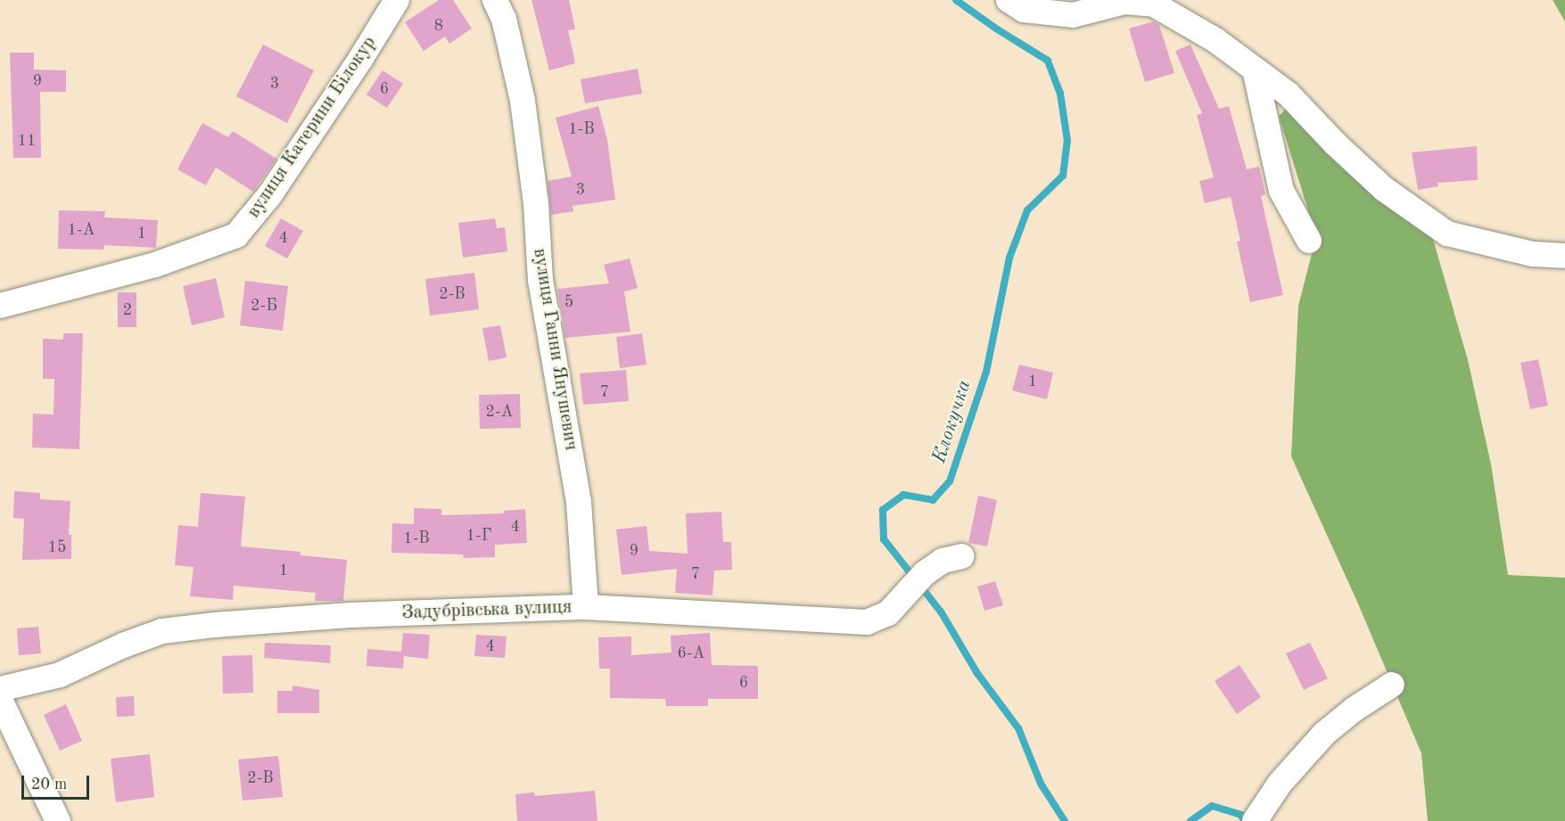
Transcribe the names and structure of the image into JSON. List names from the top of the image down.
{
  "streets": {
    "street": ["вулиця Катерини Білокур", "вулиця Ганни Янушевич", "Задубрівська вулиця"]
  },
  "crossings": [
    ["вулиця Ганни Янушевич", "Задубрівська вулиця"]
  ],
  "water": ["Клокучка"],
  "house_numbers": [
    "8",
    "9",
    "3",
    "6",
    "1-В",
    "11",
    "3",
    "1-А",
    "1",
    "4",
    "2-В",
    "5",
    "2-Б",
    "2",
    "1",
    "7",
    "2-А",
    "4",
    "1-Г",
    "1-В",
    "15",
    "9",
    "1",
    "7",
    "4",
    "6-А",
    "6",
    "2-В"
  ],
  "scale_bar": "20 m"
}
